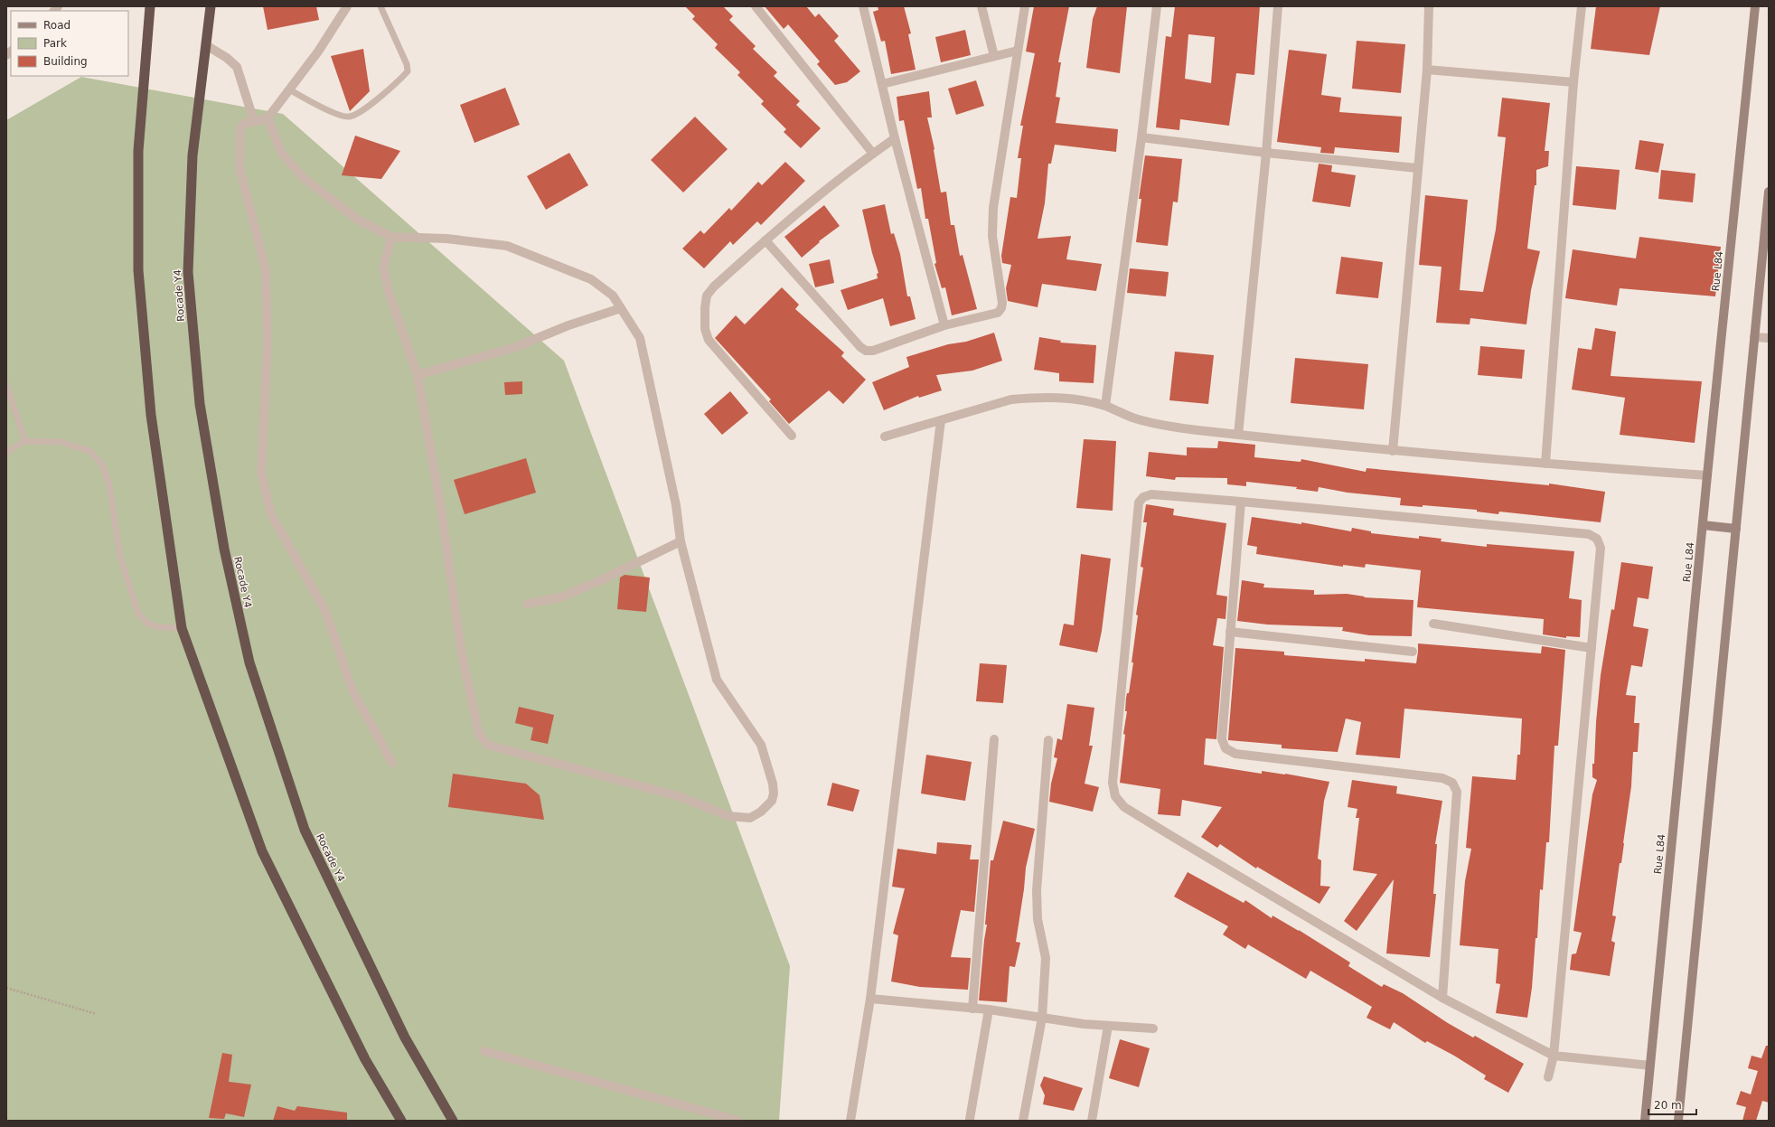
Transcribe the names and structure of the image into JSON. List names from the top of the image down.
{
  "streets": {
    "highway": ["Rocade Y4"],
    "main road": ["Rue L84"]
  },
  "legend": ["Road", "Park", "Building"],
  "scale_bar": "20 m"
}
